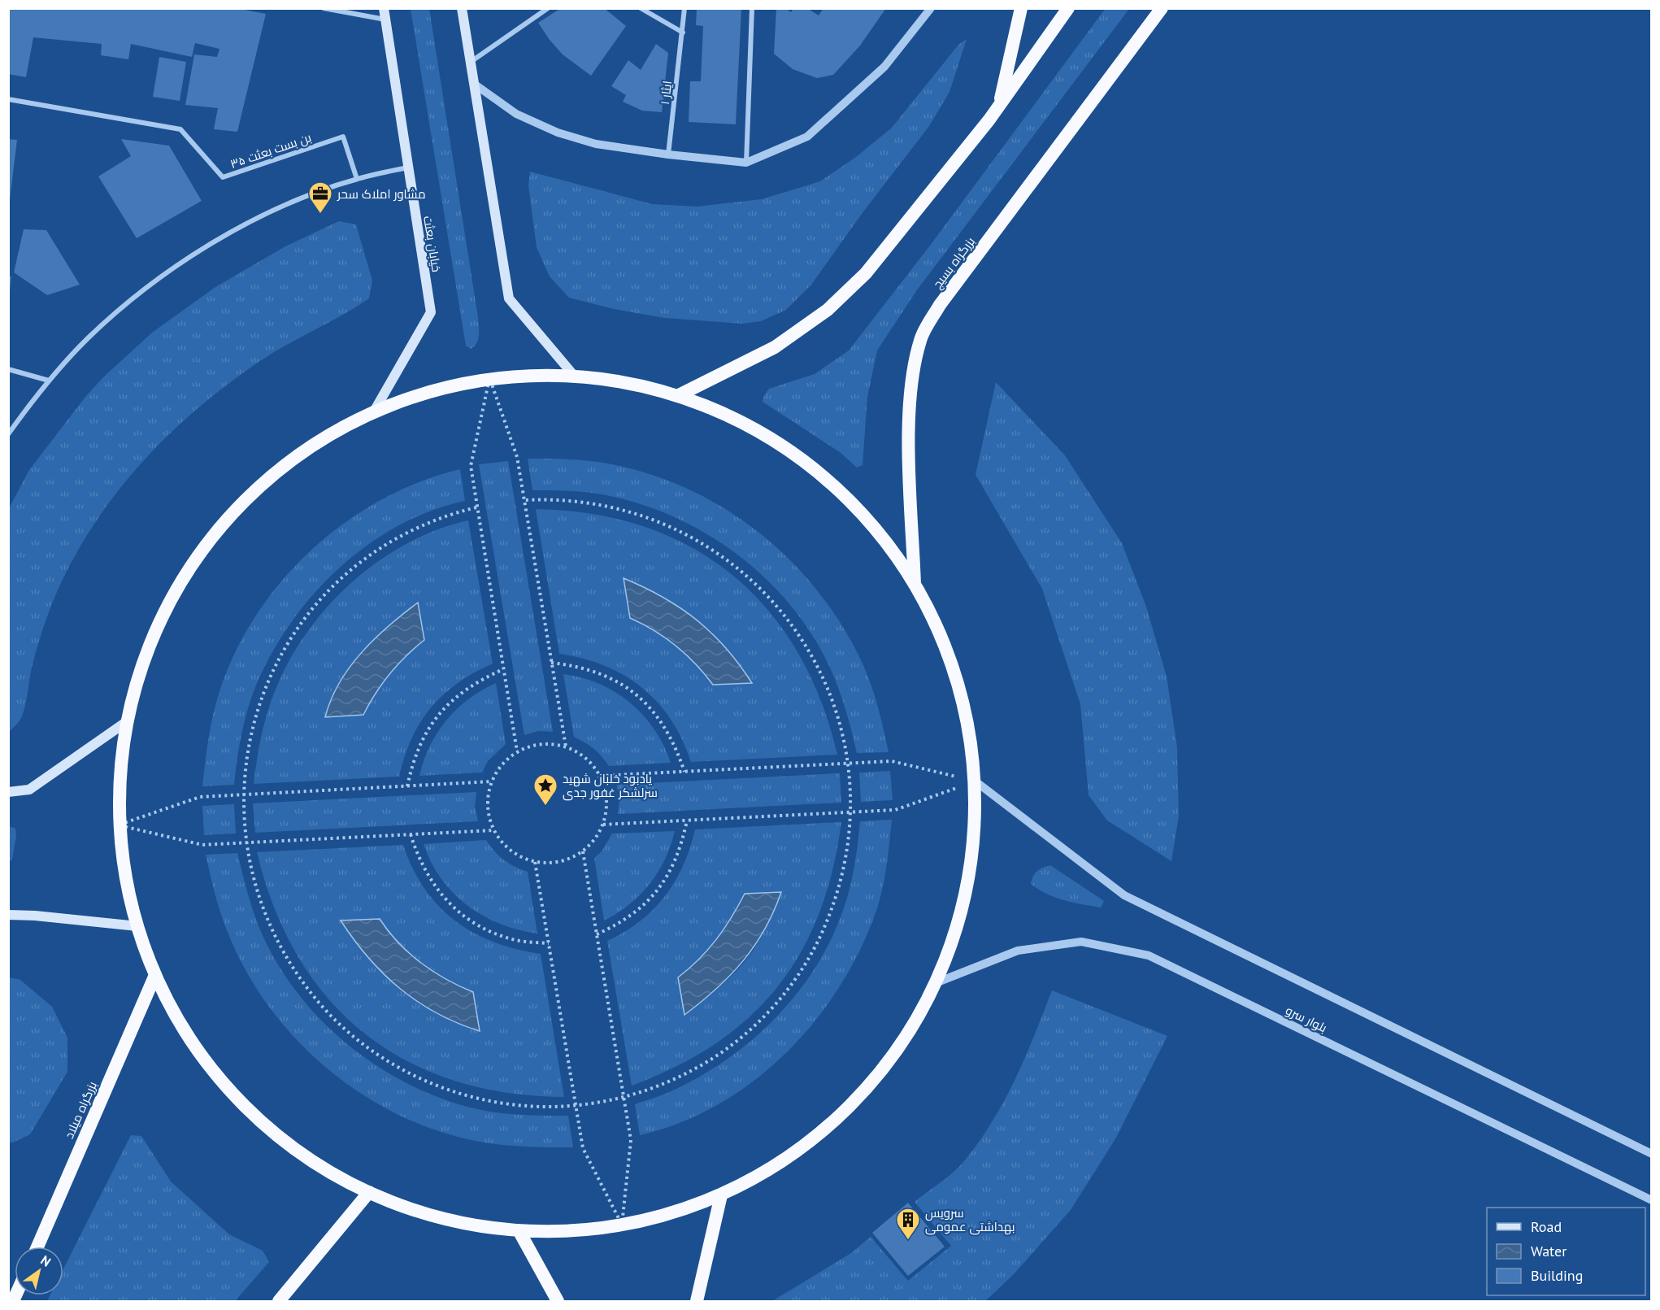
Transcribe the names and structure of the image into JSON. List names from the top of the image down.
{
  "streets": {
    "highway": ["بزرگراه بسیج", "بزرگراه میلاد"],
    "main road": ["خیابان بعثت"],
    "street": ["ایثار ۱", "بن بست بعثت ۳۵", "بلوار سرو"]
  },
  "places": {
    "office": ["مشاور املاک سحر"],
    "place": ["یادبود خلبان شهید سرلشکر غفور جدی"],
    "building": ["سرویس بهداشتی عمومی"]
  },
  "legend": ["Road", "Water", "Building"],
  "north": "top right"
}
